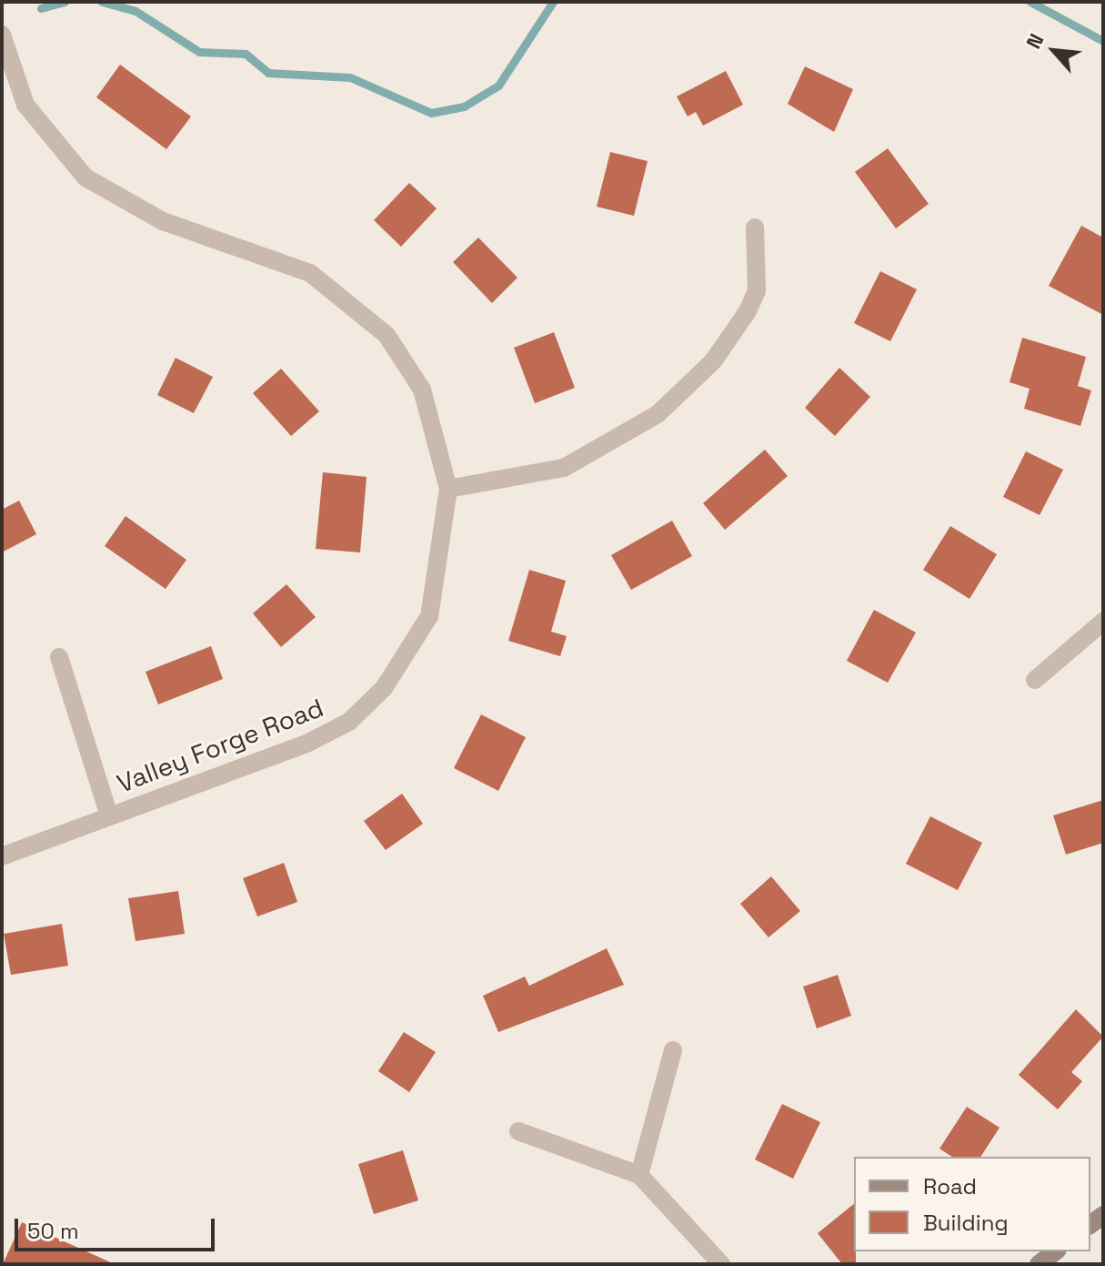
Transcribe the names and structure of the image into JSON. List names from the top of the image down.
{
  "streets": {
    "street": ["Valley Forge Road"]
  },
  "legend": ["Road", "Building"],
  "scale_bar": "50 m",
  "north": "top left"
}
